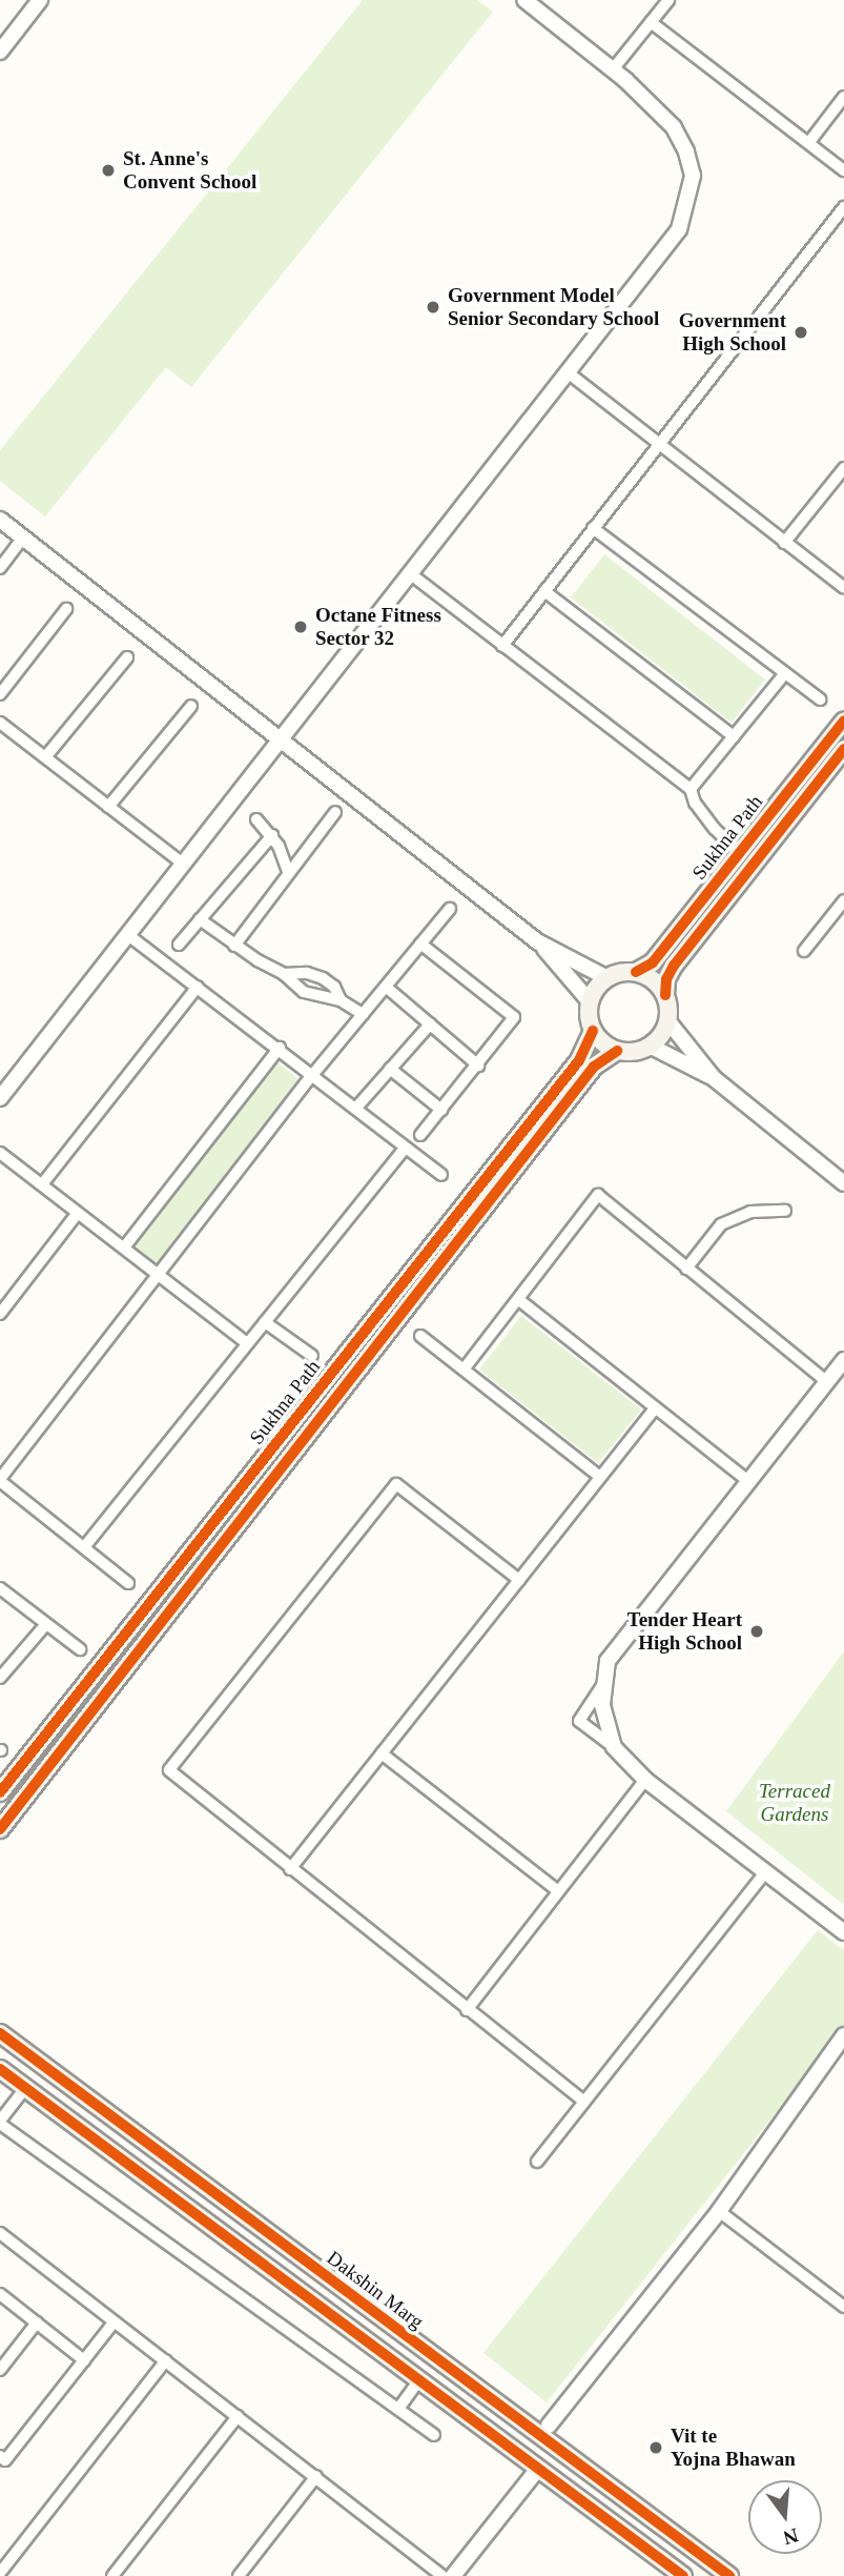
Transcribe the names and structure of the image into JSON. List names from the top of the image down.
{
  "streets": {
    "main road": ["Sukhna Path", "Dakshin Marg"]
  },
  "parks": ["Terraced Gardens"],
  "places": [
    "St. Anne's Convent School",
    "Government Model Senior Secondary School",
    "Government High School",
    "Octane Fitness Sector 32",
    "Tender Heart High School",
    "Vit te Yojna Bhawan"
  ],
  "north": "bottom"
}
